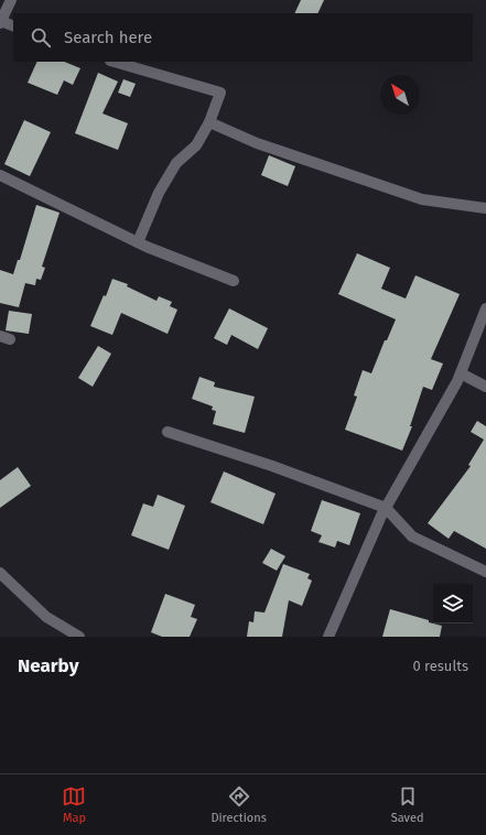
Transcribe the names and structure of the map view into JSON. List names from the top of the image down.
{
  "north": "top left",
  "page": {
    "search": "Search here",
    "heading": ["Nearby", "0 results"],
    "nav": ["Map", "Directions", "Saved"]
  }
}
